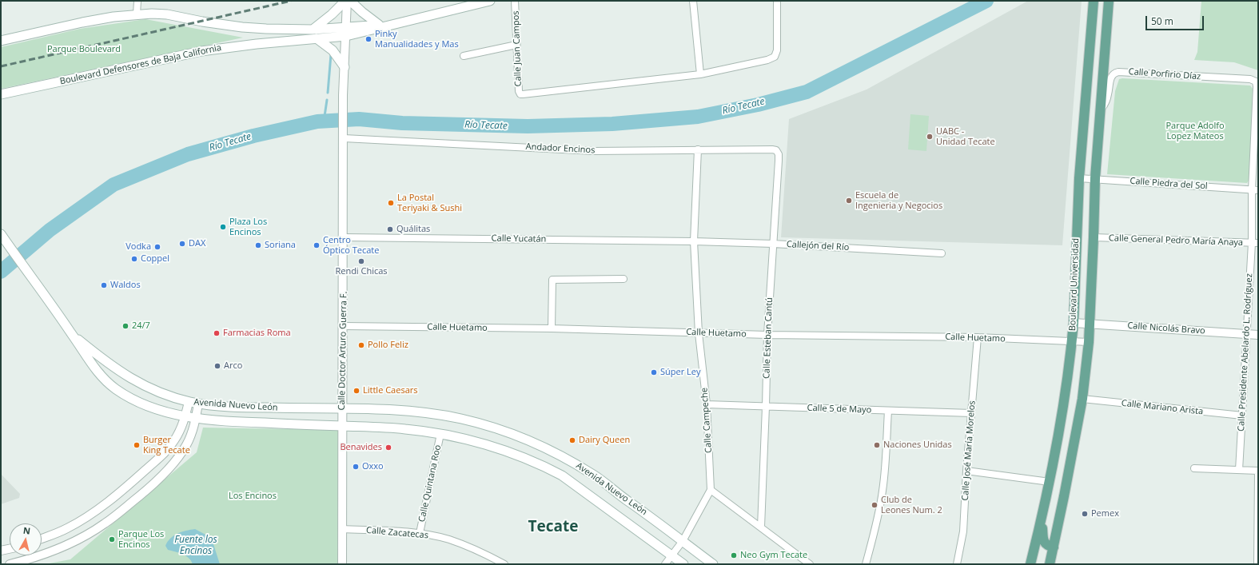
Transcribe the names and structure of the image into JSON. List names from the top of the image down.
{
  "streets": {
    "main road": ["Boulevard Defensores de Baja California", "Boulevard Universidad", "Avenida Nuevo León"],
    "street": [
      "Calle Juan Campos",
      "Calle Porfirio Díaz",
      "Andador Encinos",
      "Calle Piedra del Sol",
      "Calle Yucatán",
      "Calle General Pedro María Anaya",
      "Callejón del Río",
      "Calle Huetamo",
      "Calle Nicolás Bravo",
      "Calle Esteban Cantú",
      "Calle Doctor Arturo Guerra F.",
      "Calle Presidente Abelardo L. Rodríguez",
      "Calle Mariano Arista",
      "Calle 5 de Mayo",
      "Calle Campeche",
      "Calle José María Morelos",
      "Calle Quintana Roo",
      "Calle Zacatecas"
    ]
  },
  "crossings": [
    ["Boulevard Defensores de Baja California", "Calle Doctor Arturo Guerra F."],
    ["Calle Porfirio Díaz", "Boulevard Universidad"],
    ["Calle Porfirio Díaz", "Calle Presidente Abelardo L. Rodríguez"],
    ["Andador Encinos", "Calle Esteban Cantú"],
    ["Andador Encinos", "Calle Doctor Arturo Guerra F."],
    ["Andador Encinos", "Calle Campeche"],
    ["Calle Piedra del Sol", "Boulevard Universidad"],
    ["Calle Piedra del Sol", "Calle Presidente Abelardo L. Rodríguez"],
    ["Calle Yucatán", "Callejón del Río"],
    ["Calle Yucatán", "Calle Doctor Arturo Guerra F."],
    ["Calle Yucatán", "Calle Campeche"],
    ["Calle General Pedro María Anaya", "Boulevard Universidad"],
    ["Calle General Pedro María Anaya", "Calle Presidente Abelardo L. Rodríguez"],
    ["Callejón del Río", "Calle Esteban Cantú"],
    ["Callejón del Río", "Calle Campeche"],
    ["Boulevard Universidad", "Calle Huetamo"],
    ["Boulevard Universidad", "Calle Nicolás Bravo"],
    ["Boulevard Universidad", "Calle Mariano Arista"],
    ["Calle Huetamo", "Calle Esteban Cantú"],
    ["Calle Huetamo", "Calle Doctor Arturo Guerra F."],
    ["Calle Huetamo", "Calle Campeche"],
    ["Calle Huetamo", "Calle José María Morelos"],
    ["Calle Nicolás Bravo", "Calle Presidente Abelardo L. Rodríguez"],
    ["Calle Esteban Cantú", "Calle 5 de Mayo"],
    ["Calle Doctor Arturo Guerra F.", "Avenida Nuevo León"],
    ["Calle Doctor Arturo Guerra F.", "Calle Zacatecas"],
    ["Calle Presidente Abelardo L. Rodríguez", "Calle Mariano Arista"],
    ["Avenida Nuevo León", "Calle Quintana Roo"],
    ["Calle 5 de Mayo", "Calle Campeche"],
    ["Calle 5 de Mayo", "Calle José María Morelos"],
    ["Calle Quintana Roo", "Calle Zacatecas"]
  ],
  "districts": ["Tecate"],
  "water": ["Río Tecate", "Fuente los Encinos"],
  "parks": ["Parque Boulevard", "Parque Adolfo Lopez Mateos", "Los Encinos"],
  "places": [
    "Pinky Manualidades y Mas",
    "UABC - Unidad Tecate",
    "Escuela de Ingenieria y Negocios",
    "La Postal Teriyaki & Sushi",
    "Plaza Los Encinos",
    "Quálitas",
    "DAX",
    "Soriana",
    "Centro Óptico Tecate",
    "Vodka",
    "Coppel",
    "Rendi Chicas",
    "Waldos",
    "24/7",
    "Farmacias Roma",
    "Pollo Feliz",
    "Arco",
    "Súper Ley",
    "Little Caesars",
    "Dairy Queen",
    "Burger King Tecate",
    "Naciones Unidas",
    "Benavides",
    "Oxxo",
    "Club de Leones Num. 2",
    "Pemex",
    "Parque Los Encinos",
    "Neo Gym Tecate"
  ],
  "scale_bar": "50 m",
  "north": "top"
}
